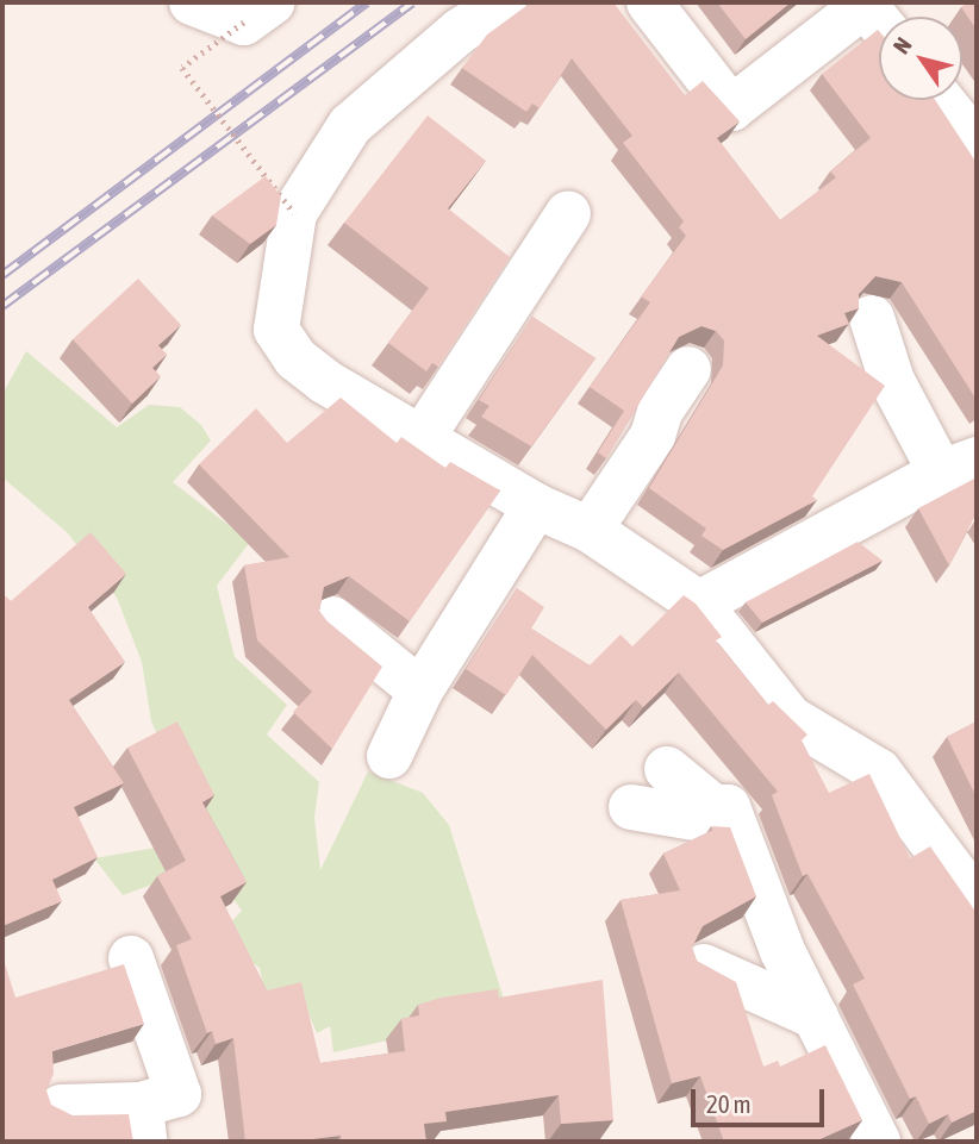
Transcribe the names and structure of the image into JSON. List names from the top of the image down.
{
  "scale_bar": "20 m",
  "north": "top left"
}
